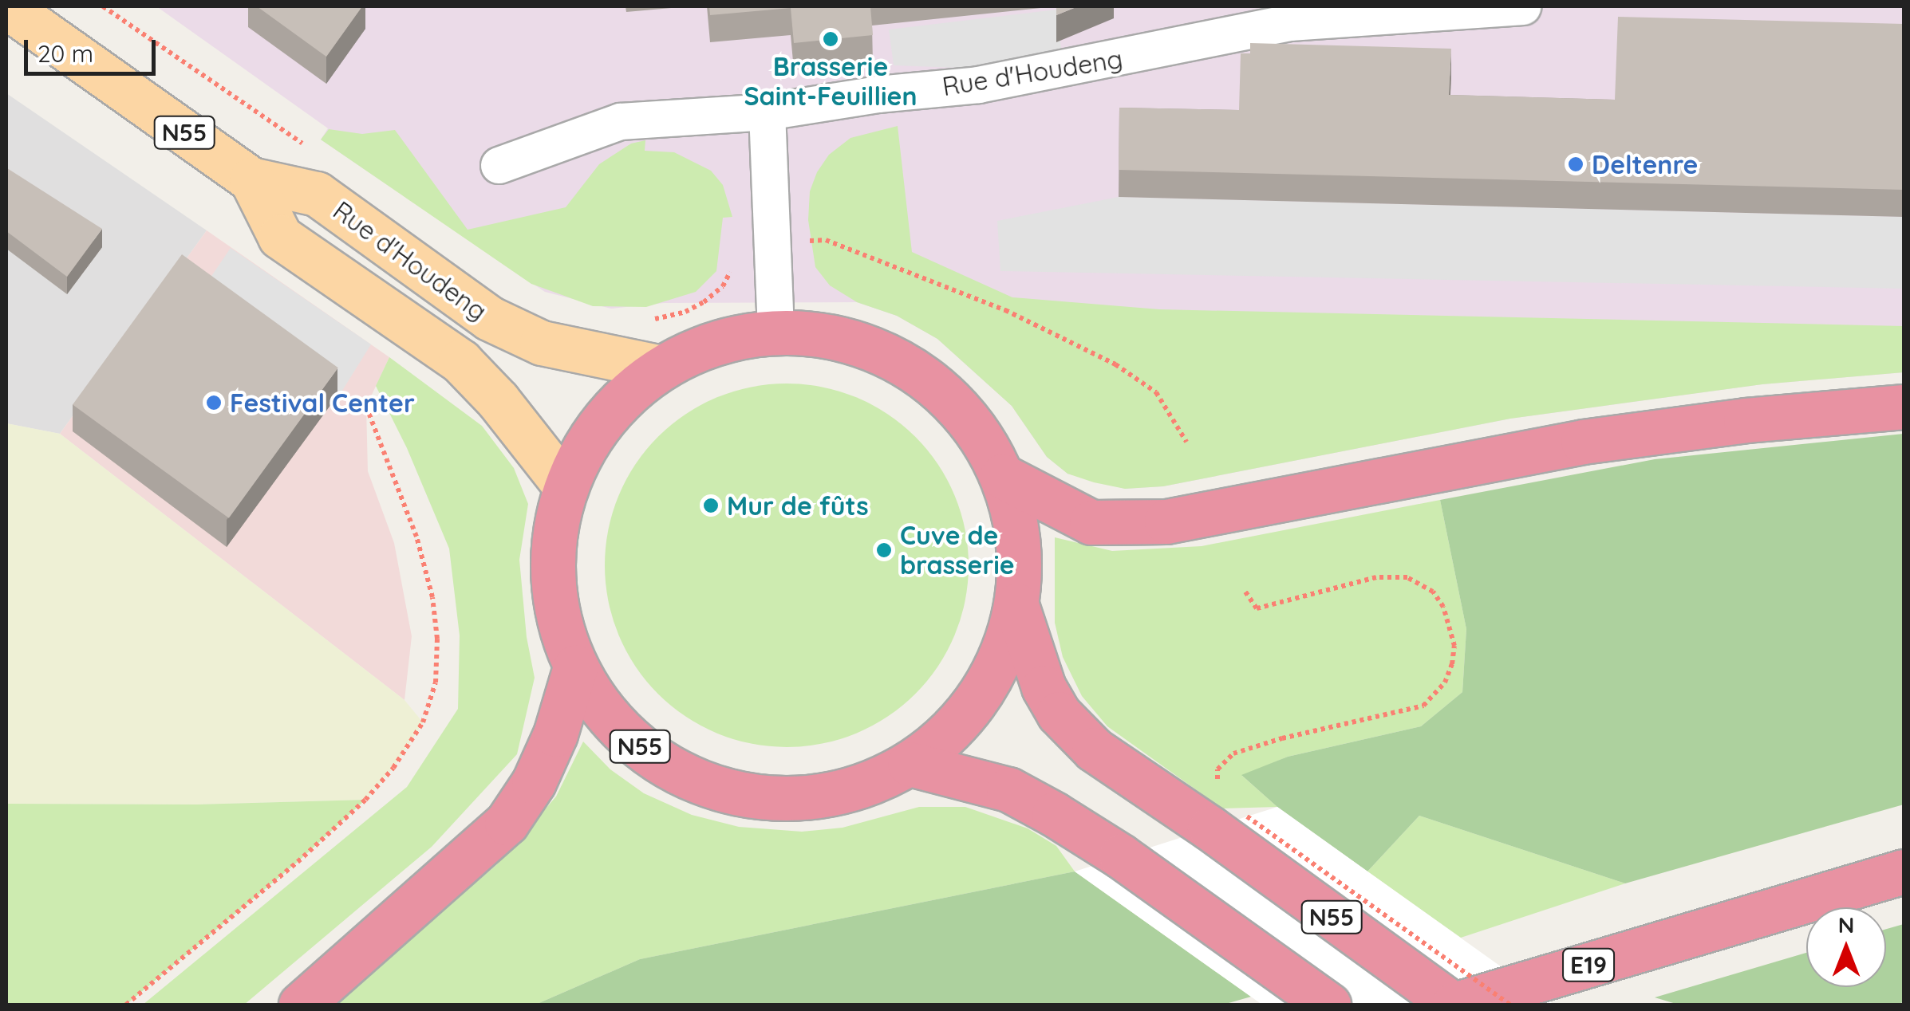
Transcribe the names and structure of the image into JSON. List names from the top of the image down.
{
  "streets": {
    "highway": ["N55", "E19"],
    "main road": ["Rue d'Houdeng"]
  },
  "crossings": [
    ["Rue d'Houdeng", "N55"],
    ["N55", "E19"]
  ],
  "places": [
    "Brasserie Saint-Feuillien",
    "Deltenre",
    "Festival Center",
    "Mur de fûts",
    "Cuve de brasserie"
  ],
  "scale_bar": "20 m",
  "north": "top"
}
